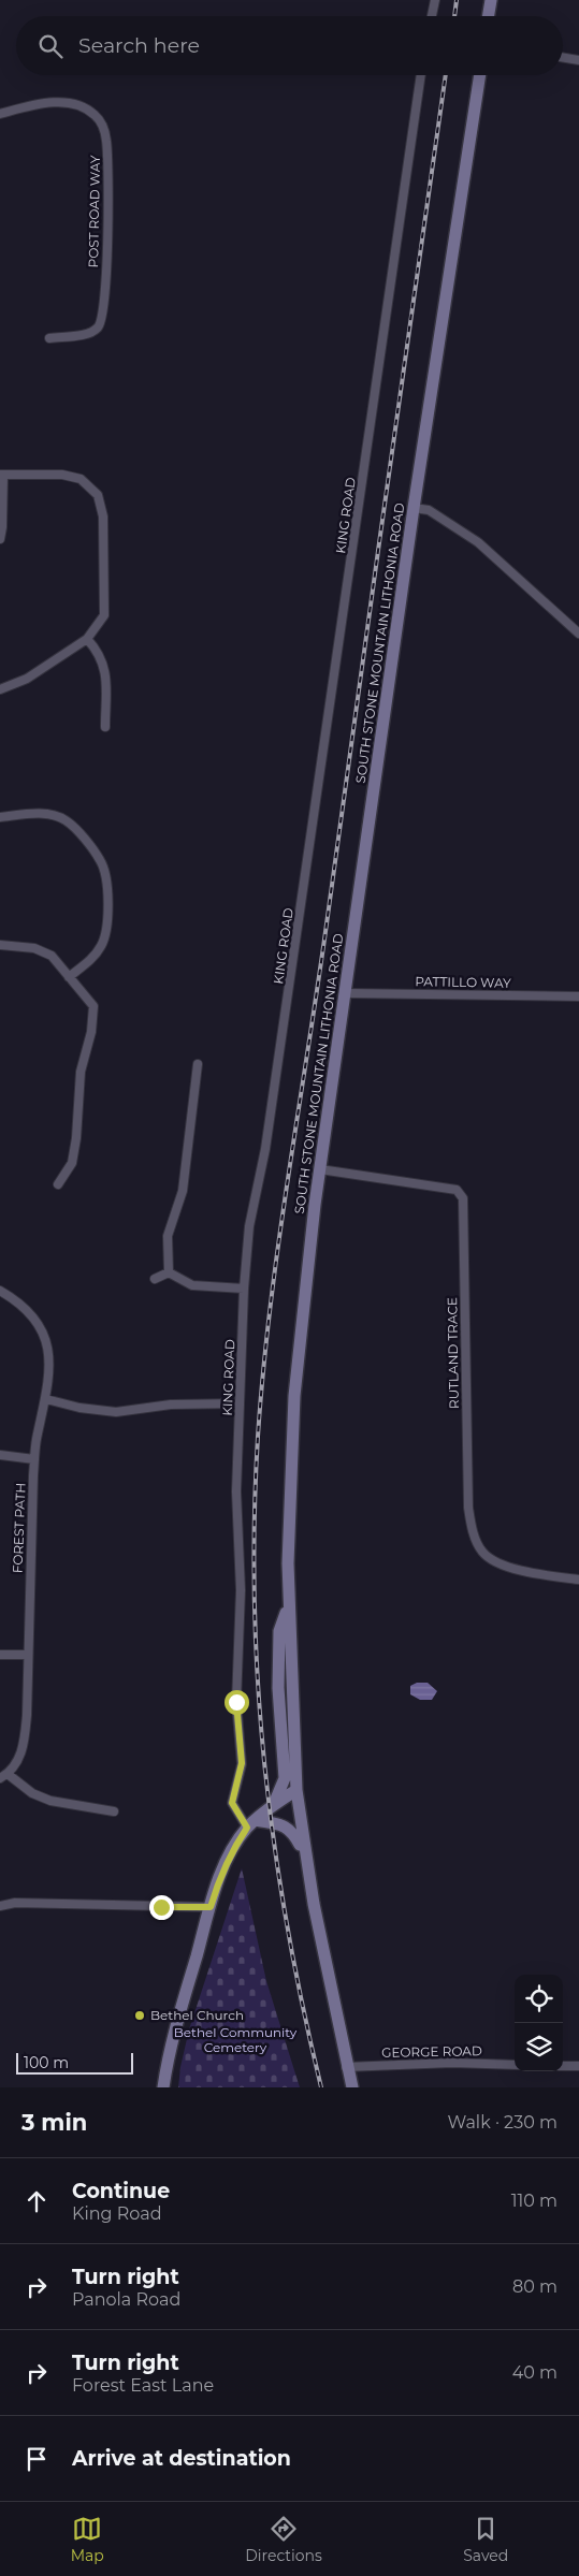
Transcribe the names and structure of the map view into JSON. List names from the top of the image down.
{
  "streets": {
    "main road": ["SOUTH STONE MOUNTAIN LITHONIA ROAD"],
    "street": [
      "POST ROAD WAY",
      "KING ROAD",
      "PATTILLO WAY",
      "RUTLAND TRACE",
      "FOREST PATH",
      "GEORGE ROAD"
    ]
  },
  "crossings": [
    ["SOUTH STONE MOUNTAIN LITHONIA ROAD", "PATTILLO WAY"],
    ["SOUTH STONE MOUNTAIN LITHONIA ROAD", "RUTLAND TRACE"],
    ["SOUTH STONE MOUNTAIN LITHONIA ROAD", "GEORGE ROAD"]
  ],
  "parks": ["Bethel Community Cemetery"],
  "places": ["Bethel Church"],
  "scale_bar": "100 m",
  "page": {
    "search": "Search here",
    "scale": "100 m",
    "heading": ["3 min", "Walk · 230 m"],
    "list": [
      ["Continue", "King Road", "110 m"],
      ["Turn right", "Panola Road", "80 m"],
      ["Turn right", "Forest East Lane", "40 m"],
      "Arrive at destination"
    ],
    "nav": ["Map", "Directions", "Saved"]
  }
}
